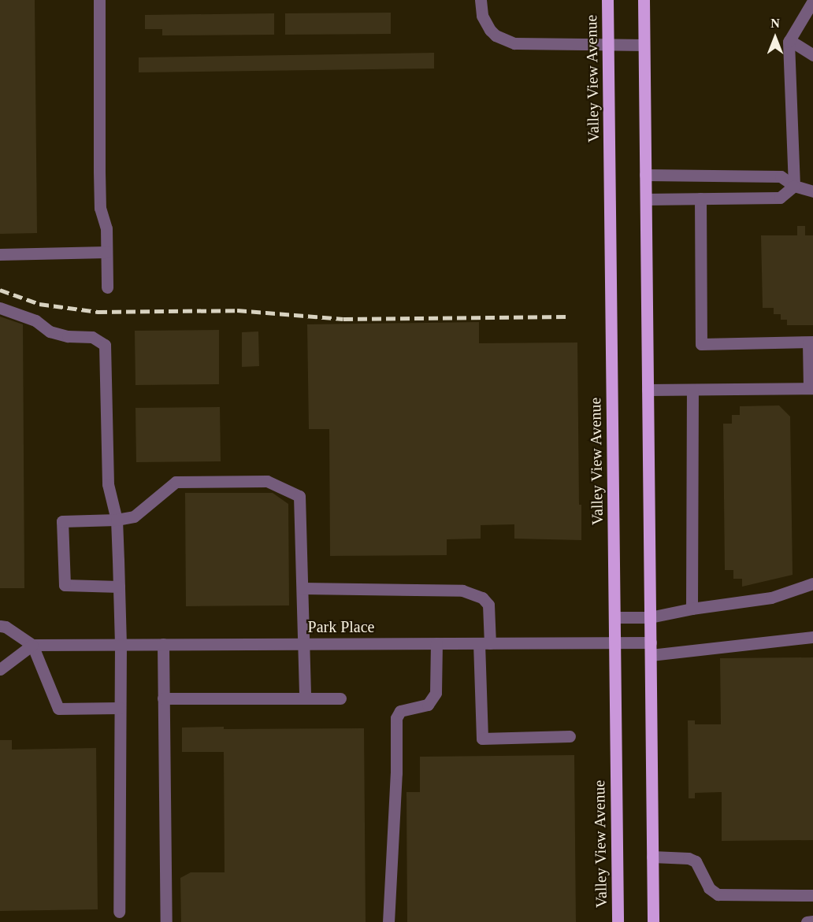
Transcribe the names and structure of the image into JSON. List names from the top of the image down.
{
  "streets": {
    "main road": ["Valley View Avenue"],
    "street": ["Park Place"]
  },
  "crossings": [
    ["Valley View Avenue", "Park Place"]
  ],
  "north": "top"
}
